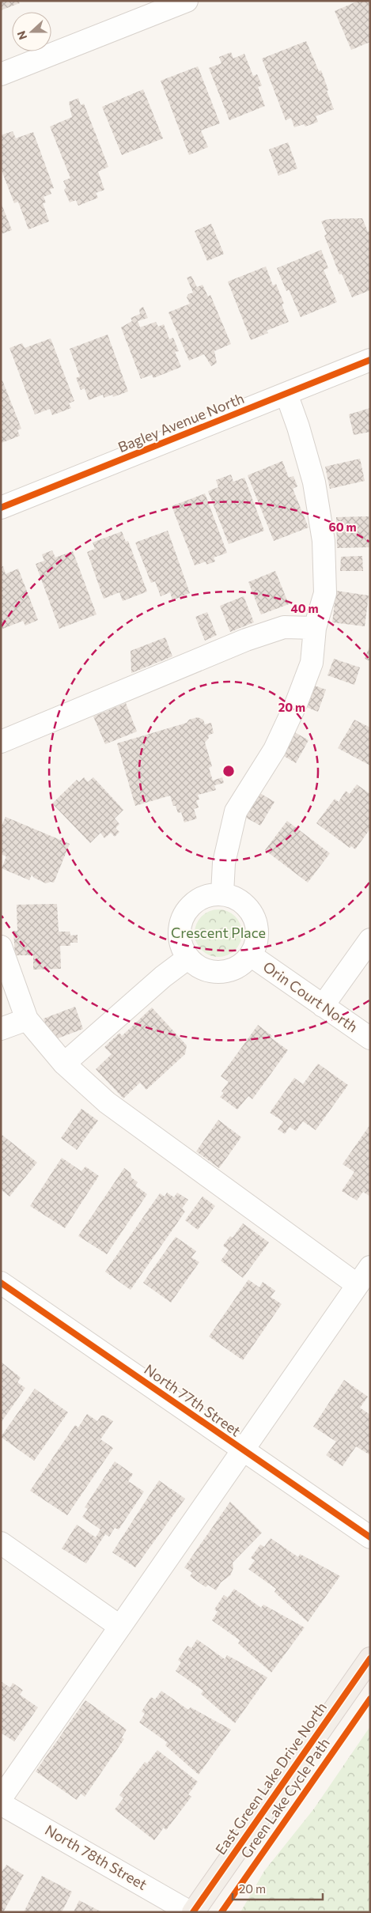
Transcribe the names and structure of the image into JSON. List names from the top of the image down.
{
  "streets": {
    "main road": ["East Green Lake Drive North"],
    "street": [
      "Bagley Avenue North",
      "Orin Court North",
      "North 77th Street",
      "North 78th Street"
    ],
    "cycle path": ["Green Lake Cycle Path"]
  },
  "crossings": [
    ["East Green Lake Drive North", "North 78th Street"]
  ],
  "parks": ["Crescent Place"],
  "scale_bar": "20 m",
  "north": "left",
  "rings": ["60 m", "40 m", "20 m"]
}
